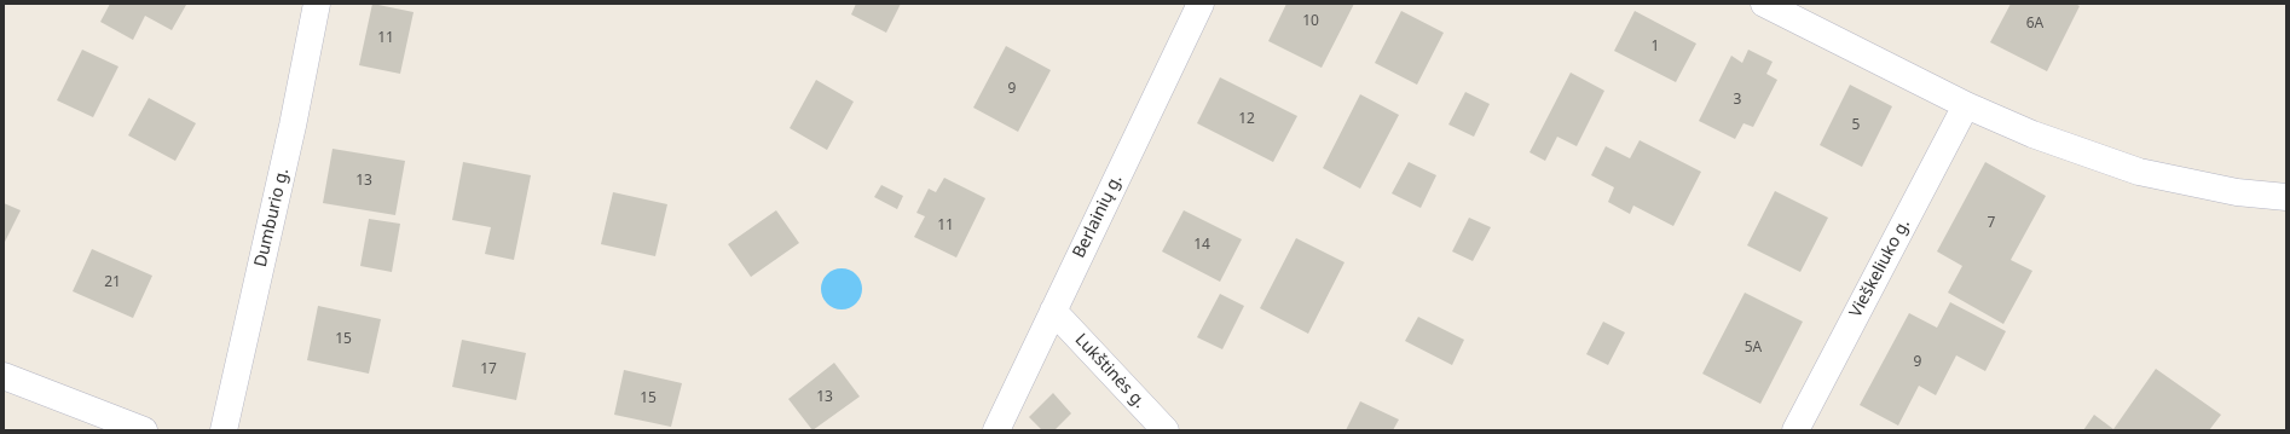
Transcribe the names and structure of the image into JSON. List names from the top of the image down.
{
  "streets": {
    "street": [
      "Berlainių g.",
      "Dumburio g.",
      "Vieškeliuko g.",
      "Lukštinės g."
    ]
  },
  "crossings": [
    ["Berlainių g.", "Lukštinės g."]
  ],
  "house_numbers": [
    "10",
    "6A",
    "11",
    "1",
    "9",
    "3",
    "12",
    "5",
    "13",
    "7",
    "11",
    "14",
    "21",
    "15",
    "5A",
    "9",
    "17",
    "13",
    "15"
  ]
}
